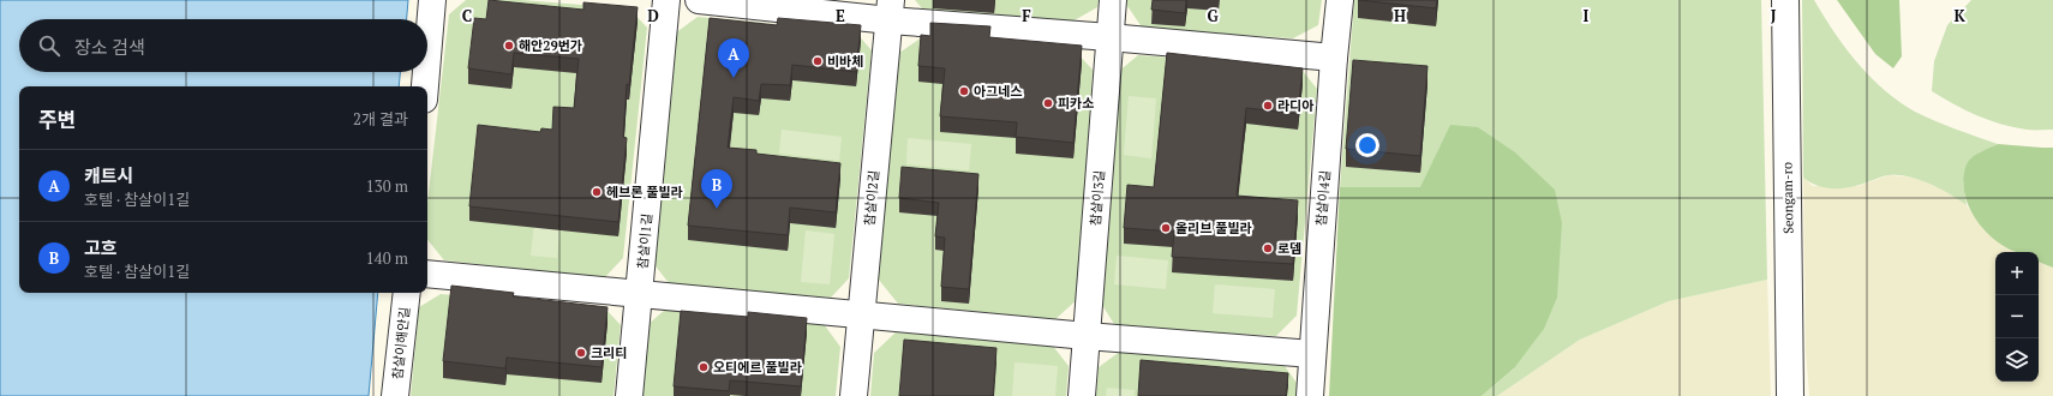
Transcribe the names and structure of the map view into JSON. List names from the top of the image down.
{
  "streets": {
    "street": [
      "참살이2길",
      "참살이3길",
      "참살이4길",
      "Seongam-ro",
      "참살이1길",
      "참살이해안길"
    ]
  },
  "places": [
    "해안29번가",
    "비바체",
    "아그네스",
    "피카소",
    "라디아",
    "헤브론 풀빌라",
    "올리브 풀빌라",
    "로뎀",
    "크리티",
    "오티에르 풀빌라"
  ],
  "page": {
    "search": "장소 검색",
    "pins": ["A", "B"],
    "heading": ["주변", "2개 결과"],
    "list": [
      {
        "mark": "A",
        "name": "캐트시",
        "note": "호텔 · 참살이1길",
        "value": "130 m"
      },
      {
        "mark": "B",
        "name": "고흐",
        "note": "호텔 · 참살이1길",
        "value": "140 m"
      }
    ],
    "map_buttons": ["+", "−"]
  },
  "grid": {
    "columns": [
      "C",
      "D",
      "E",
      "F",
      "G",
      "H",
      "I",
      "J",
      "K"
    ]
  }
}
